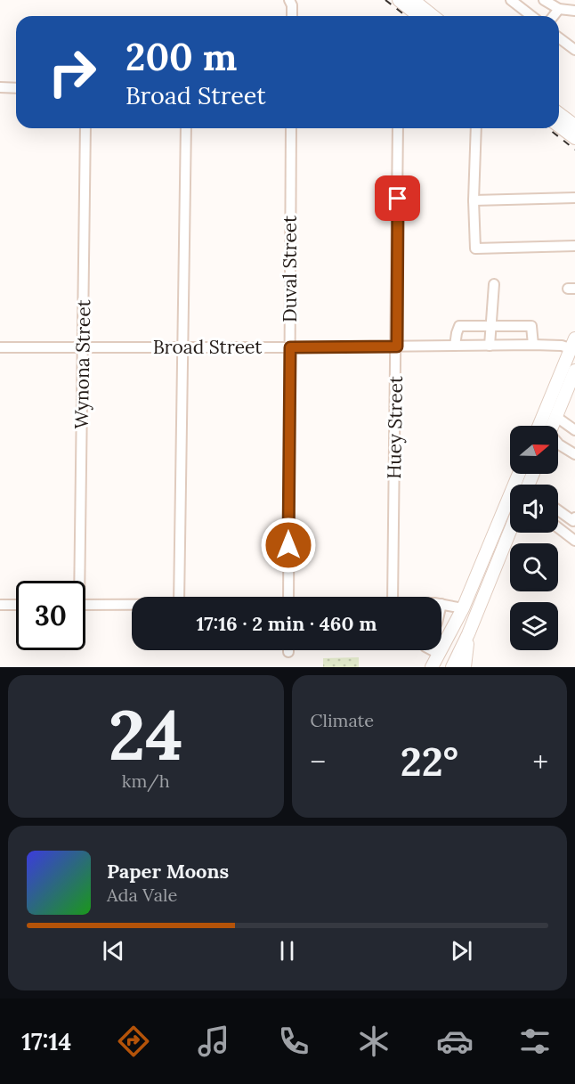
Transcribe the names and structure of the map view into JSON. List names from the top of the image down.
{
  "streets": {
    "street": [
      "Duval Street",
      "Broad Street",
      "Wynona Street",
      "Huey Street"
    ]
  },
  "crossings": [
    ["Duval Street", "Broad Street"],
    ["Broad Street", "Wynona Street"],
    ["Broad Street", "Huey Street"]
  ],
  "north": "right",
  "page": {
    "turn": ["200 m", "Broad Street"],
    "limit": "30",
    "trip": "17:16 · 2 min · 460 m",
    "tile": [
      ["24", "km/h"],
      "Climate"
    ],
    "heat": ["−", "22°", "+"],
    "song": ["Paper Moons", "Ada Vale"],
    "tabs": "17:14"
  }
}
